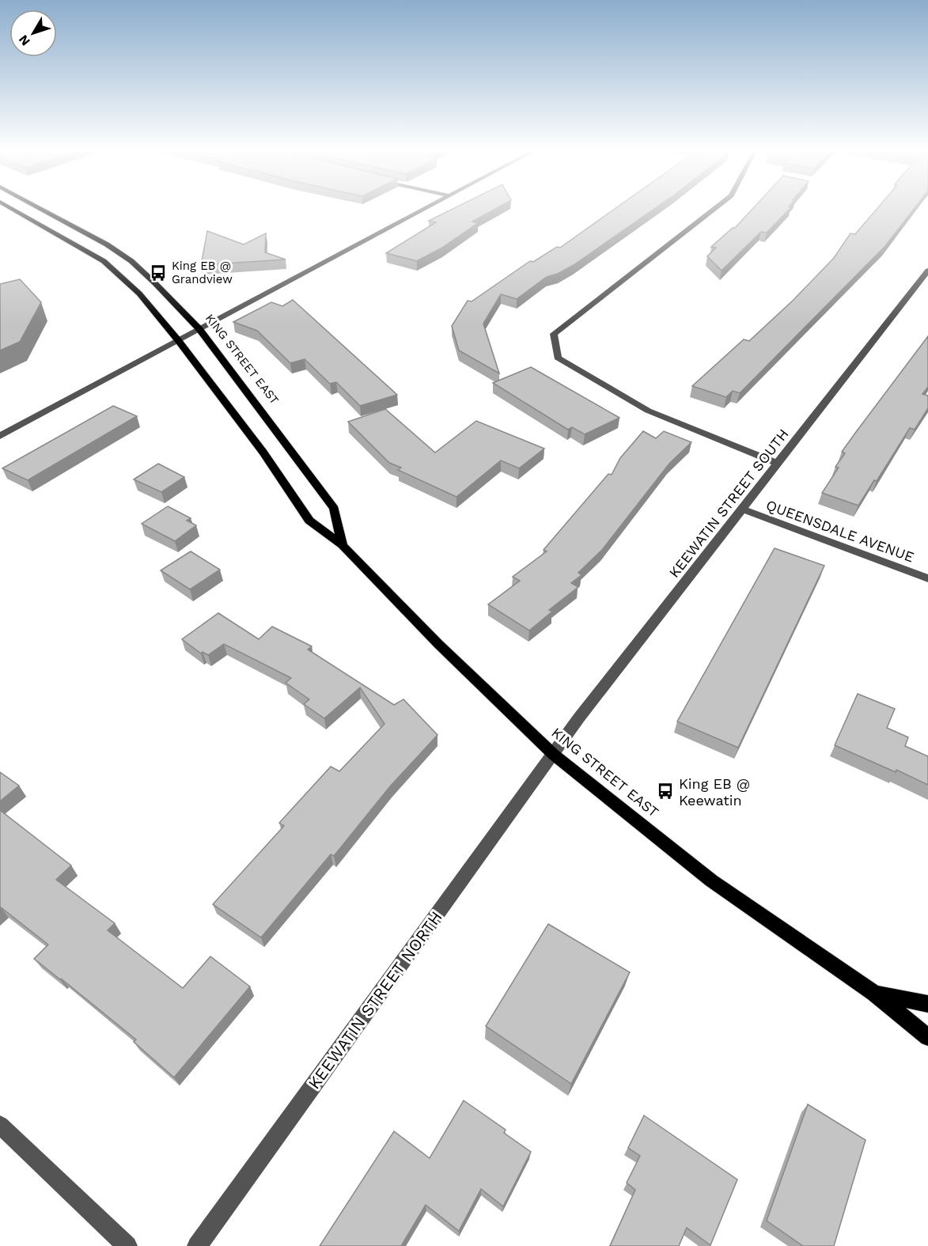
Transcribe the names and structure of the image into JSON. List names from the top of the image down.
{
  "streets": {
    "main road": ["KING STREET EAST"],
    "street": ["KEEWATIN STREET SOUTH", "QUEENSDALE AVENUE", "KEEWATIN STREET NORTH"]
  },
  "crossings": [
    ["KING STREET EAST", "KEEWATIN STREET SOUTH"],
    ["KING STREET EAST", "KEEWATIN STREET NORTH"],
    ["KEEWATIN STREET SOUTH", "QUEENSDALE AVENUE"],
    ["KEEWATIN STREET SOUTH", "KEEWATIN STREET NORTH"]
  ],
  "places": {
    "bus stop": ["King EB @ Grandview", "King EB @ Keewatin"]
  },
  "north": "bottom left"
}
